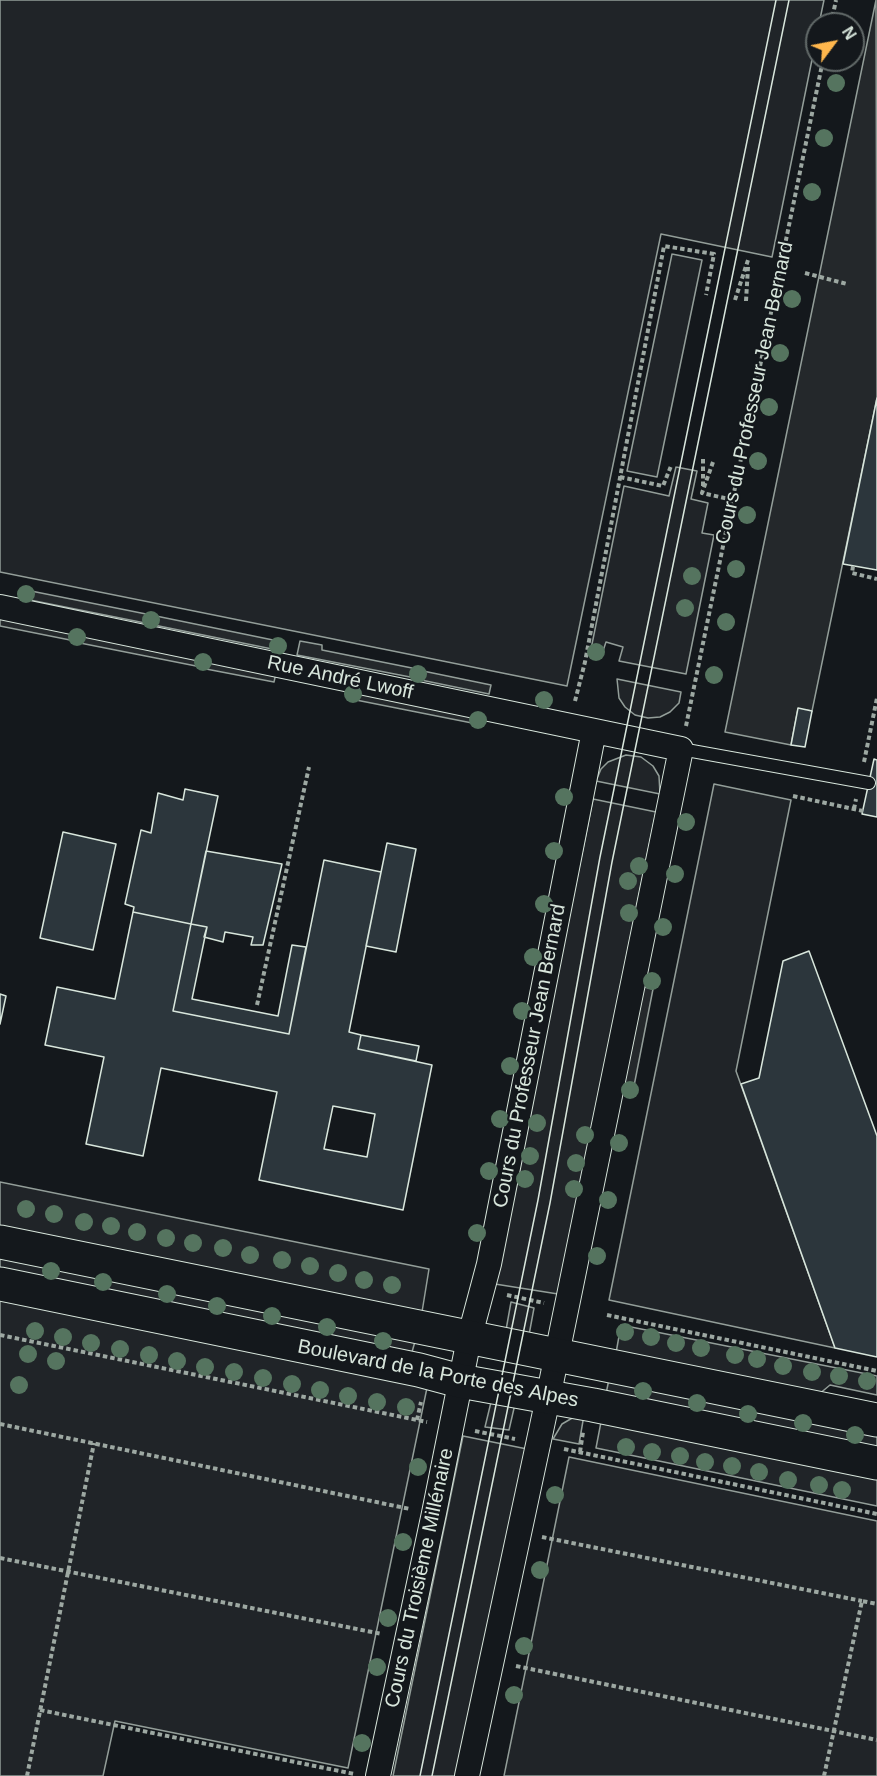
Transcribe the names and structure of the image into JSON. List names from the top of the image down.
{
  "streets": {
    "main road": ["Boulevard de la Porte des Alpes"],
    "street": ["Cours du Professeur Jean Bernard", "Rue André Lwoff", "Cours du Troisième Millénaire"]
  },
  "crossings": [
    ["Cours du Professeur Jean Bernard", "Rue André Lwoff"],
    ["Cours du Professeur Jean Bernard", "Boulevard de la Porte des Alpes"],
    ["Cours du Professeur Jean Bernard", "Cours du Troisième Millénaire"],
    ["Boulevard de la Porte des Alpes", "Cours du Troisième Millénaire"]
  ],
  "north": "top right"
}
